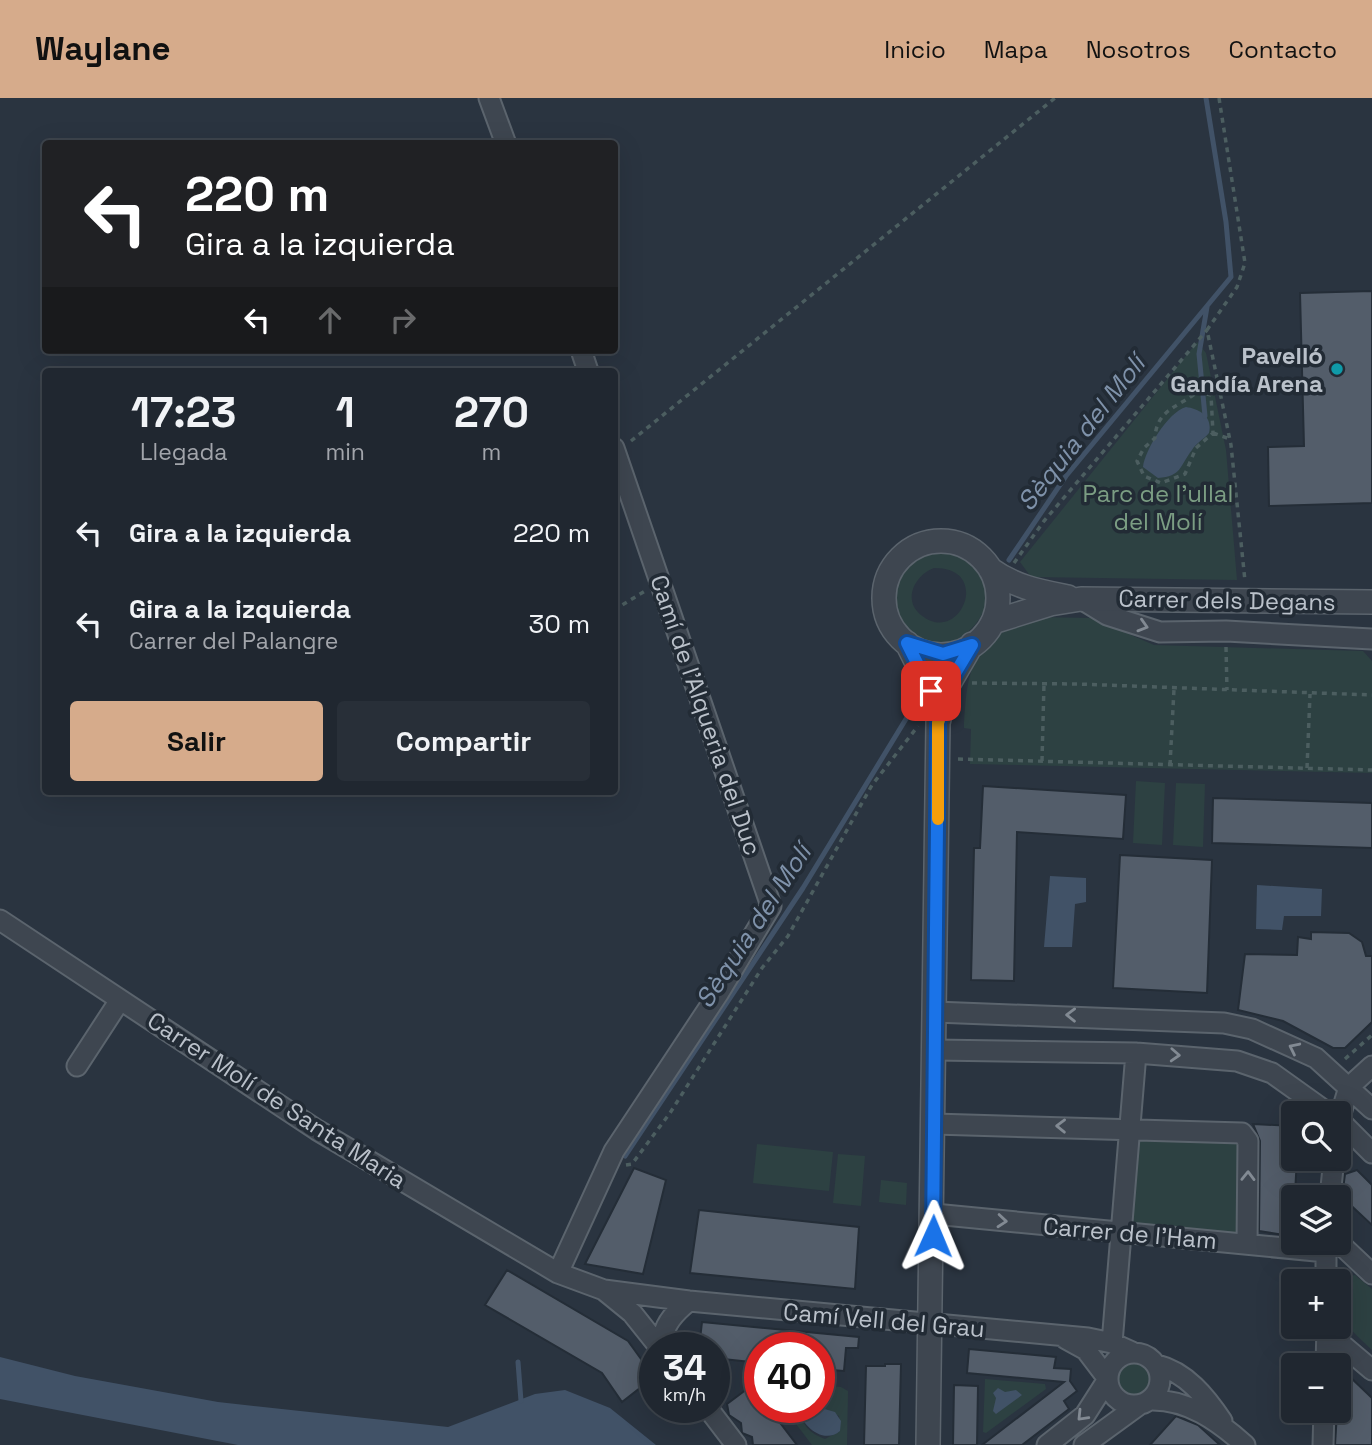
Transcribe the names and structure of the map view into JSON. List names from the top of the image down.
{
  "streets": {
    "street": [
      "Carrer dels Degans",
      "Camí de l'Alqueria del Duc",
      "Carrer Molí de Santa Maria",
      "Carrer de l'Ham",
      "Camí Vell del Grau"
    ]
  },
  "crossings": [
    ["Carrer Molí de Santa Maria", "Camí Vell del Grau"]
  ],
  "water": ["Sèquia del Molí"],
  "parks": ["Parc de l'ullal del Molí"],
  "places": ["Pavelló Gandía Arena"],
  "page": {
    "header": "Waylane",
    "nav": [
      "Inicio",
      "Mapa",
      "Nosotros",
      "Contacto"
    ],
    "turn": ["220 m", "Gira a la izquierda"],
    "eta": [
      "17:23",
      "Llegada",
      "1",
      "min",
      "270",
      "m"
    ],
    "list": [
      {
        "name": "Gira a la izquierda",
        "value": "220 m"
      },
      {
        "name": "Gira a la izquierda",
        "note": "Carrer del Palangre",
        "value": "30 m"
      }
    ],
    "buttons": ["Salir", "Compartir"],
    "map_buttons": ["+", "−"],
    "speed": "34 km/h",
    "limit": "40"
  }
}
